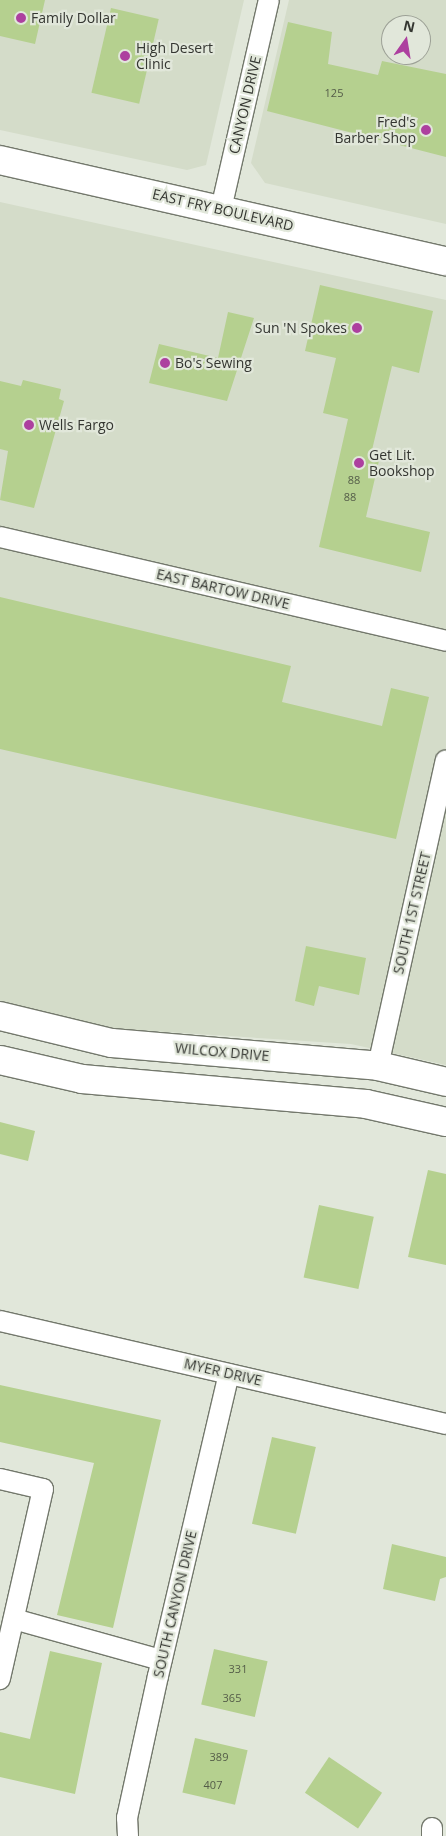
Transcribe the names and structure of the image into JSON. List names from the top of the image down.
{
  "streets": {
    "street": [
      "CANYON DRIVE",
      "EAST FRY BOULEVARD",
      "EAST BARTOW DRIVE",
      "SOUTH 1ST STREET",
      "WILCOX DRIVE",
      "MYER DRIVE",
      "SOUTH CANYON DRIVE"
    ]
  },
  "crossings": [
    ["CANYON DRIVE", "EAST FRY BOULEVARD"],
    ["SOUTH 1ST STREET", "WILCOX DRIVE"],
    ["MYER DRIVE", "SOUTH CANYON DRIVE"]
  ],
  "places": [
    "Family Dollar",
    "High Desert Clinic",
    "Fred's Barber Shop",
    "Sun 'N Spokes",
    "Bo's Sewing",
    "Wells Fargo",
    "Get Lit. Bookshop"
  ],
  "house_numbers": [
    "125",
    "88",
    "88",
    "331",
    "365",
    "389",
    "407"
  ],
  "north": "top"
}
